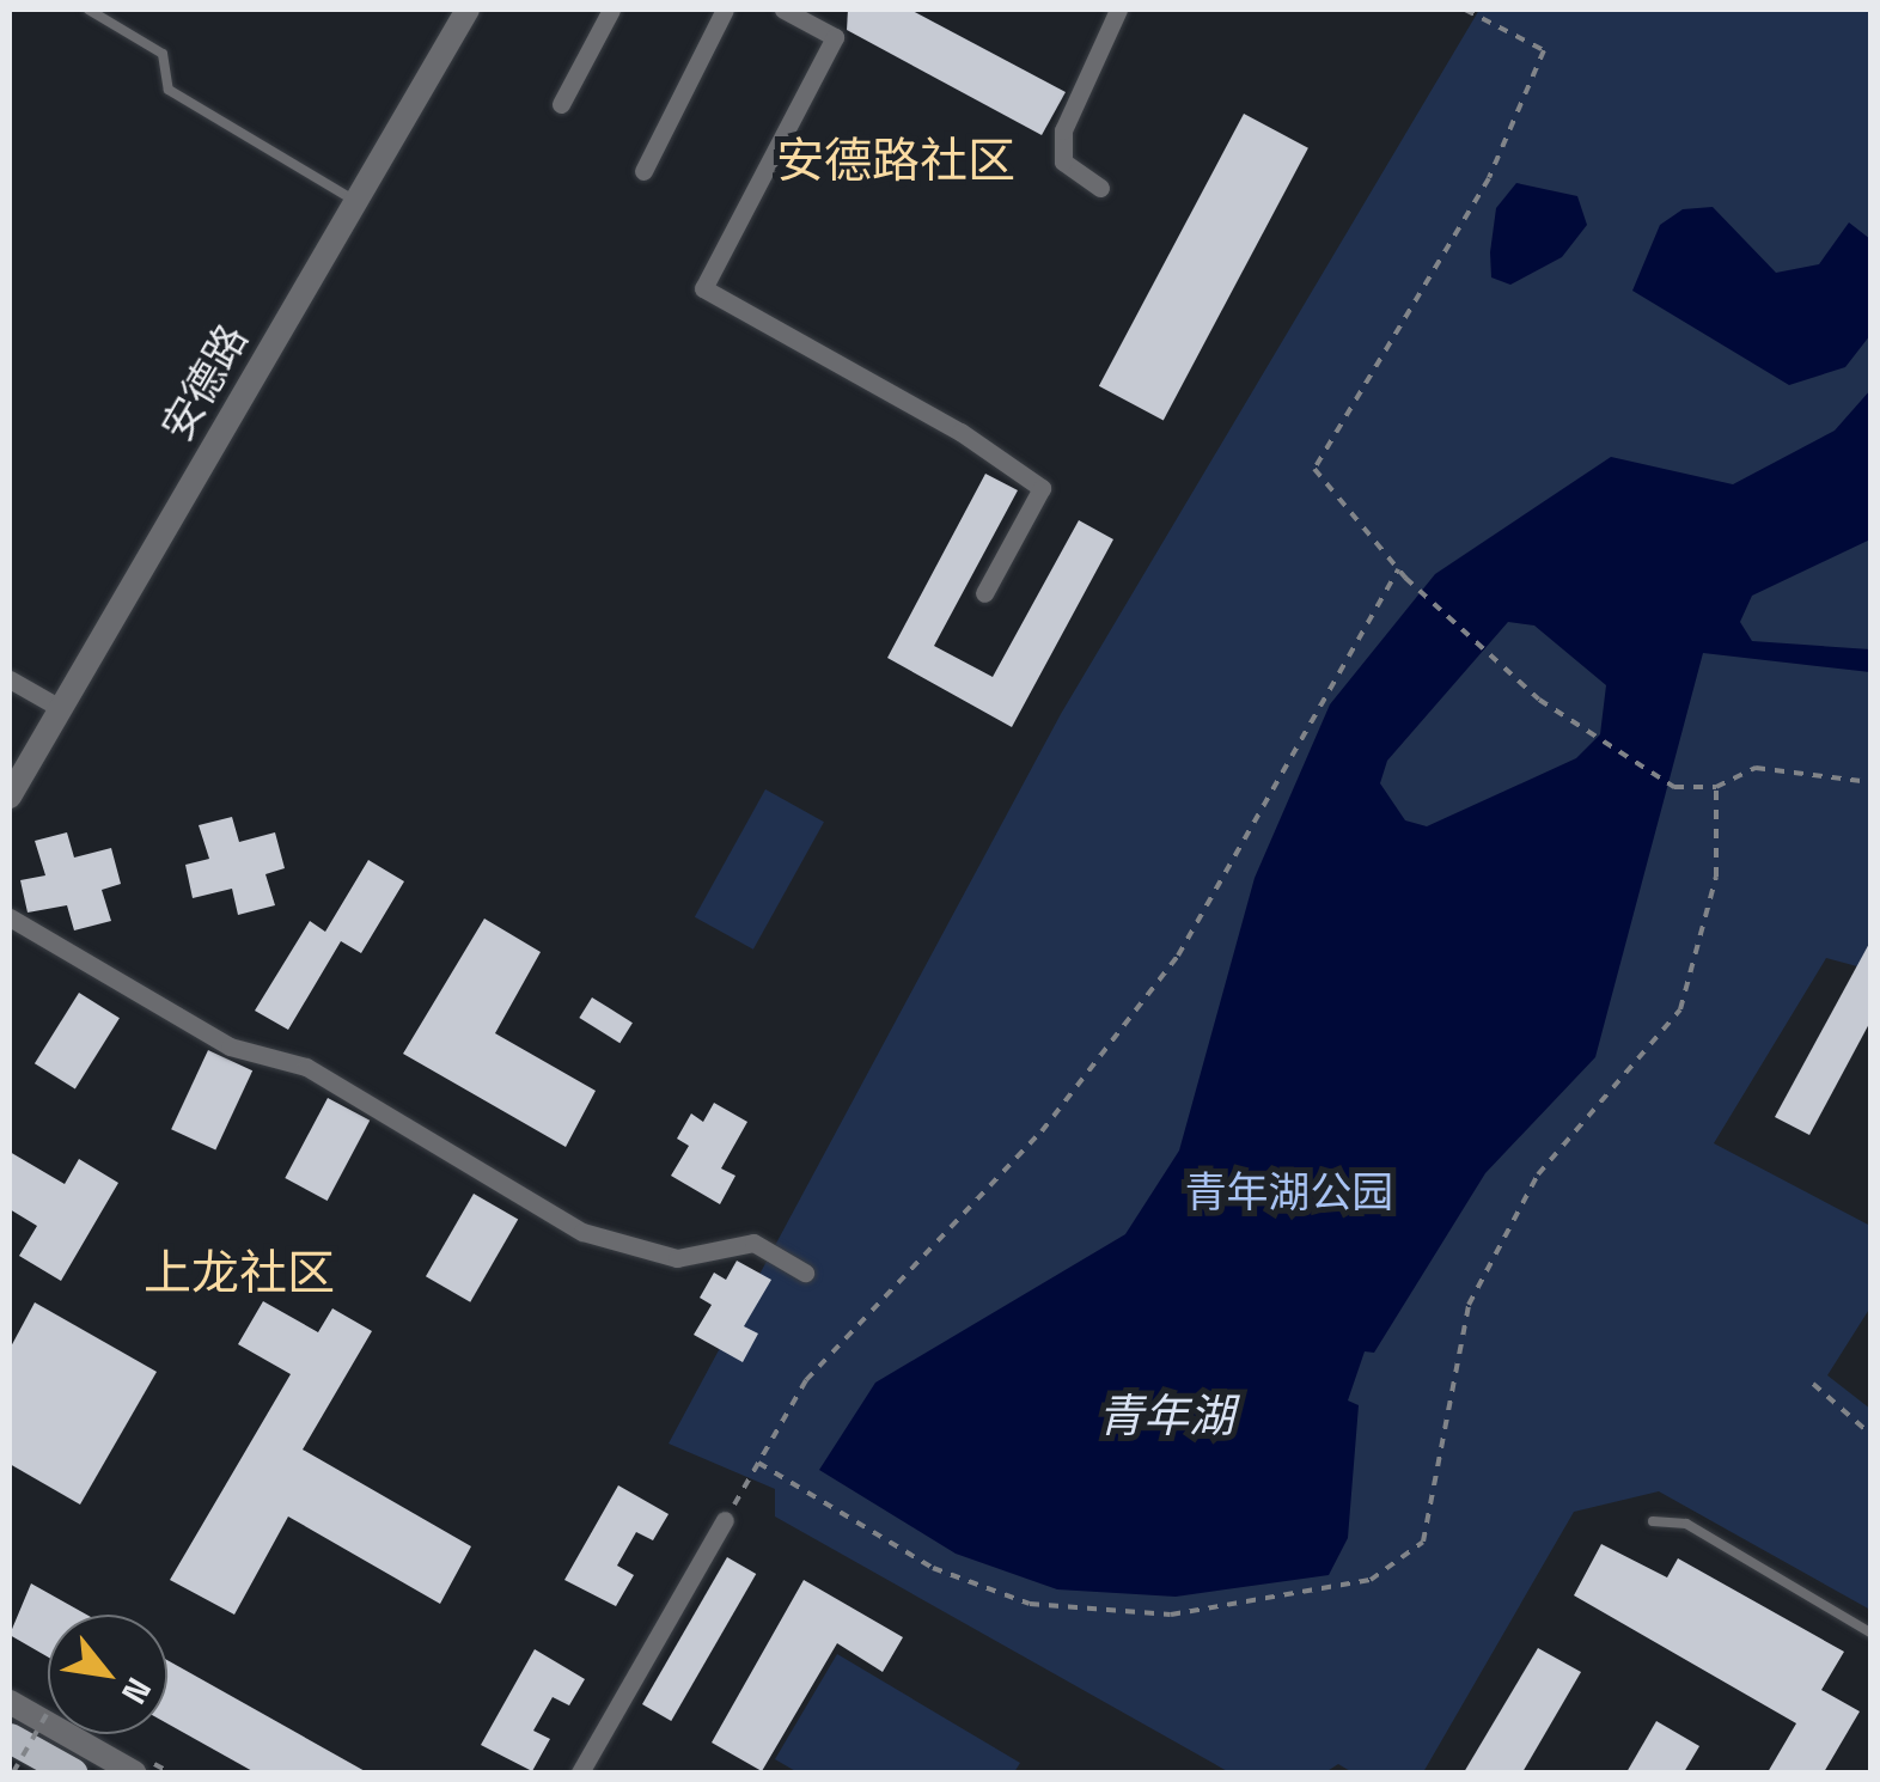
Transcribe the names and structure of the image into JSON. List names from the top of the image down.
{
  "streets": {
    "street": ["安德路"]
  },
  "districts": ["安德路社区", "上龙社区"],
  "water": ["青年湖"],
  "parks": ["青年湖公园"],
  "north": "bottom right"
}
